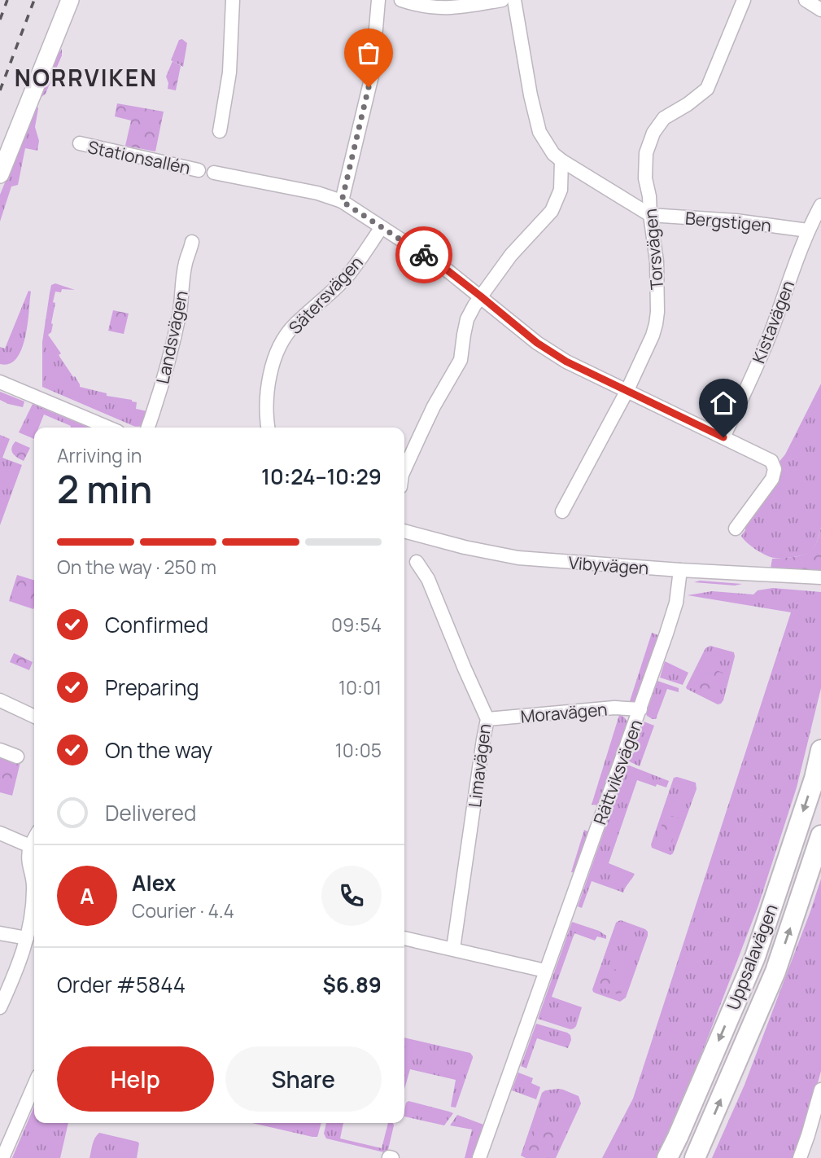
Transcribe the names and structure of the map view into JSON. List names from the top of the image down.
{
  "streets": {
    "highway": ["Uppsalavägen"],
    "street": [
      "Stationsallén",
      "Bergstigen",
      "Torsvägen",
      "Sätersvägen",
      "Kistavägen",
      "Landsvägen",
      "Vibyvägen",
      "Moravägen",
      "Limavägen",
      "Rättviksvägen"
    ]
  },
  "crossings": [
    ["Bergstigen", "Torsvägen"],
    ["Bergstigen", "Kistavägen"],
    ["Vibyvägen", "Rättviksvägen"],
    ["Moravägen", "Limavägen"],
    ["Moravägen", "Rättviksvägen"]
  ],
  "districts": ["NORRVIKEN"],
  "page": {
    "heading": ["2 min", "Arriving in", "10:24–10:29"],
    "panel": [
      "Alex",
      "Courier · 4.4",
      "Order #5844",
      "$6.89"
    ],
    "bar": "On the way · 250 m",
    "list": [
      ["Confirmed", "09:54"],
      ["Preparing", "10:01"],
      ["On the way", "10:05"],
      "Delivered"
    ],
    "round": "A",
    "buttons": ["Help", "Share"]
  }
}
